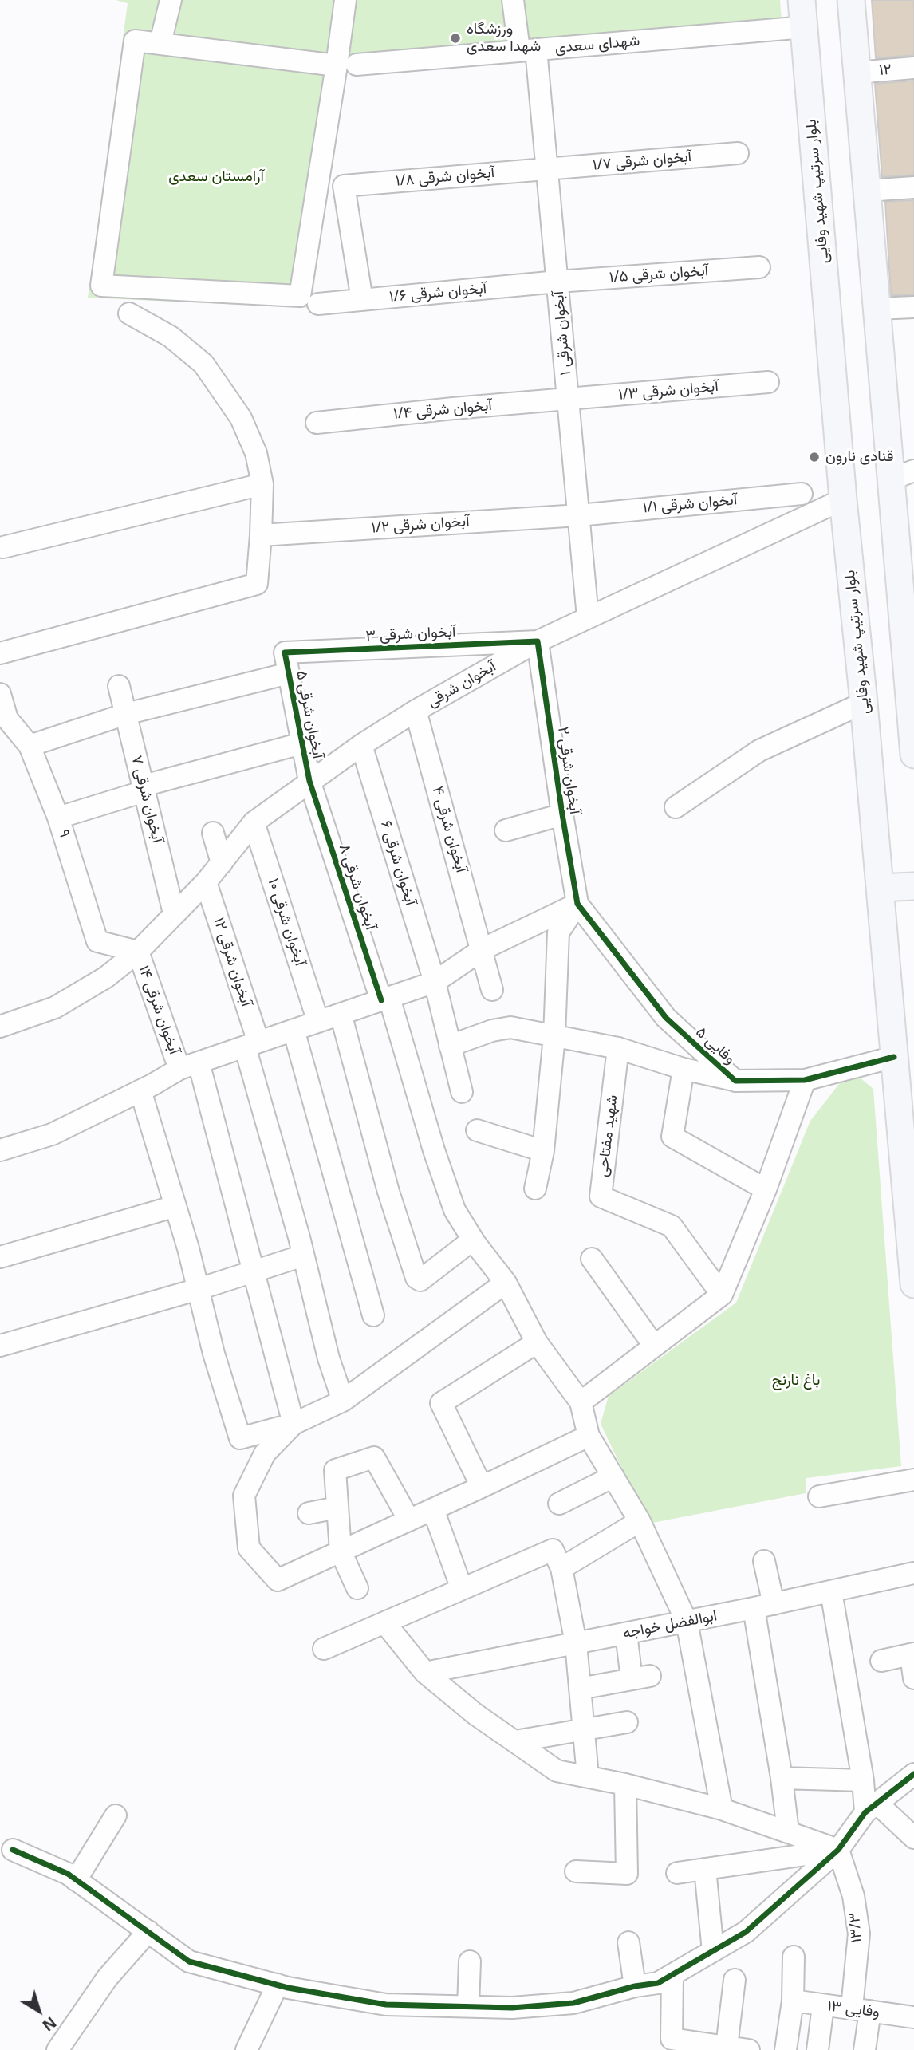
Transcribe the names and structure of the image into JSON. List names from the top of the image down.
{
  "streets": {
    "main road": ["بلوار سرتیپ شهید وفایی"],
    "street": [
      "شهدای سعدی",
      "۱۲",
      "آبخوان شرقی ۱/۷",
      "آبخوان شرقی ۱/۸",
      "آبخوان شرقی ۱/۵",
      "آبخوان شرقی ۱/۶",
      "آبخوان شرقی ۱",
      "آبخوان شرقی ۱/۳",
      "آبخوان شرقی ۱/۴",
      "آبخوان شرقی ۱/۱",
      "آبخوان شرقی ۱/۲",
      "آبخوان شرقی ۳",
      "آبخوان شرقی",
      "آبخوان شرقی ۵",
      "آبخوان شرقی ۲",
      "آبخوان شرقی ۷",
      "آبخوان شرقی ۴",
      "۹",
      "آبخوان شرقی ۶",
      "آبخوان شرقی ۸",
      "آبخوان شرقی ۱۰",
      "آبخوان شرقی ۱۲",
      "آبخوان شرقی ۱۴",
      "وفایی ۵",
      "شهید مفتاحی",
      "ابوالفضل خواجه",
      "۱۳/۳",
      "وفایی ۱۳"
    ]
  },
  "crossings": [
    ["شهدای سعدی", "بلوار سرتیپ شهید وفایی"],
    ["شهدای سعدی", "آبخوان شرقی ۱"],
    ["آبخوان شرقی ۱/۷", "آبخوان شرقی ۱/۸"],
    ["آبخوان شرقی ۱/۷", "آبخوان شرقی ۱"],
    ["آبخوان شرقی ۱/۸", "آبخوان شرقی ۱/۶"],
    ["آبخوان شرقی ۱/۸", "آبخوان شرقی ۱"],
    ["بلوار سرتیپ شهید وفایی", "آبخوان شرقی"],
    ["بلوار سرتیپ شهید وفایی", "وفایی ۵"],
    ["آبخوان شرقی ۱/۵", "آبخوان شرقی ۱/۶"],
    ["آبخوان شرقی ۱/۵", "آبخوان شرقی ۱"],
    ["آبخوان شرقی ۱/۶", "آبخوان شرقی ۱"],
    ["آبخوان شرقی ۱", "آبخوان شرقی ۱/۳"],
    ["آبخوان شرقی ۱", "آبخوان شرقی ۱/۴"],
    ["آبخوان شرقی ۱", "آبخوان شرقی ۱/۱"],
    ["آبخوان شرقی ۱", "آبخوان شرقی ۱/۲"],
    ["آبخوان شرقی ۱", "آبخوان شرقی"],
    ["آبخوان شرقی ۱/۳", "آبخوان شرقی ۱/۴"],
    ["آبخوان شرقی ۱/۱", "آبخوان شرقی ۱/۲"],
    ["آبخوان شرقی ۳", "آبخوان شرقی"],
    ["آبخوان شرقی ۳", "آبخوان شرقی ۵"],
    ["آبخوان شرقی ۳", "آبخوان شرقی ۲"],
    ["آبخوان شرقی", "آبخوان شرقی ۵"],
    ["آبخوان شرقی", "آبخوان شرقی ۲"],
    ["آبخوان شرقی", "آبخوان شرقی ۷"],
    ["آبخوان شرقی", "آبخوان شرقی ۴"],
    ["آبخوان شرقی", "۹"],
    ["آبخوان شرقی", "آبخوان شرقی ۶"],
    ["آبخوان شرقی", "آبخوان شرقی ۸"],
    ["آبخوان شرقی", "آبخوان شرقی ۱۰"],
    ["آبخوان شرقی", "آبخوان شرقی ۱۲"],
    ["آبخوان شرقی", "آبخوان شرقی ۱۴"],
    ["آبخوان شرقی ۵", "آبخوان شرقی ۸"],
    ["آبخوان شرقی ۲", "وفایی ۵"],
    ["۹", "آبخوان شرقی ۱۴"],
    ["۱۳/۳", "وفایی ۱۳"]
  ],
  "parks": ["آرامستان سعدی", "باغ نارنج"],
  "places": ["ورزشگاه شهدا سعدی", "قنادی نارون"],
  "north": "bottom right"
}
